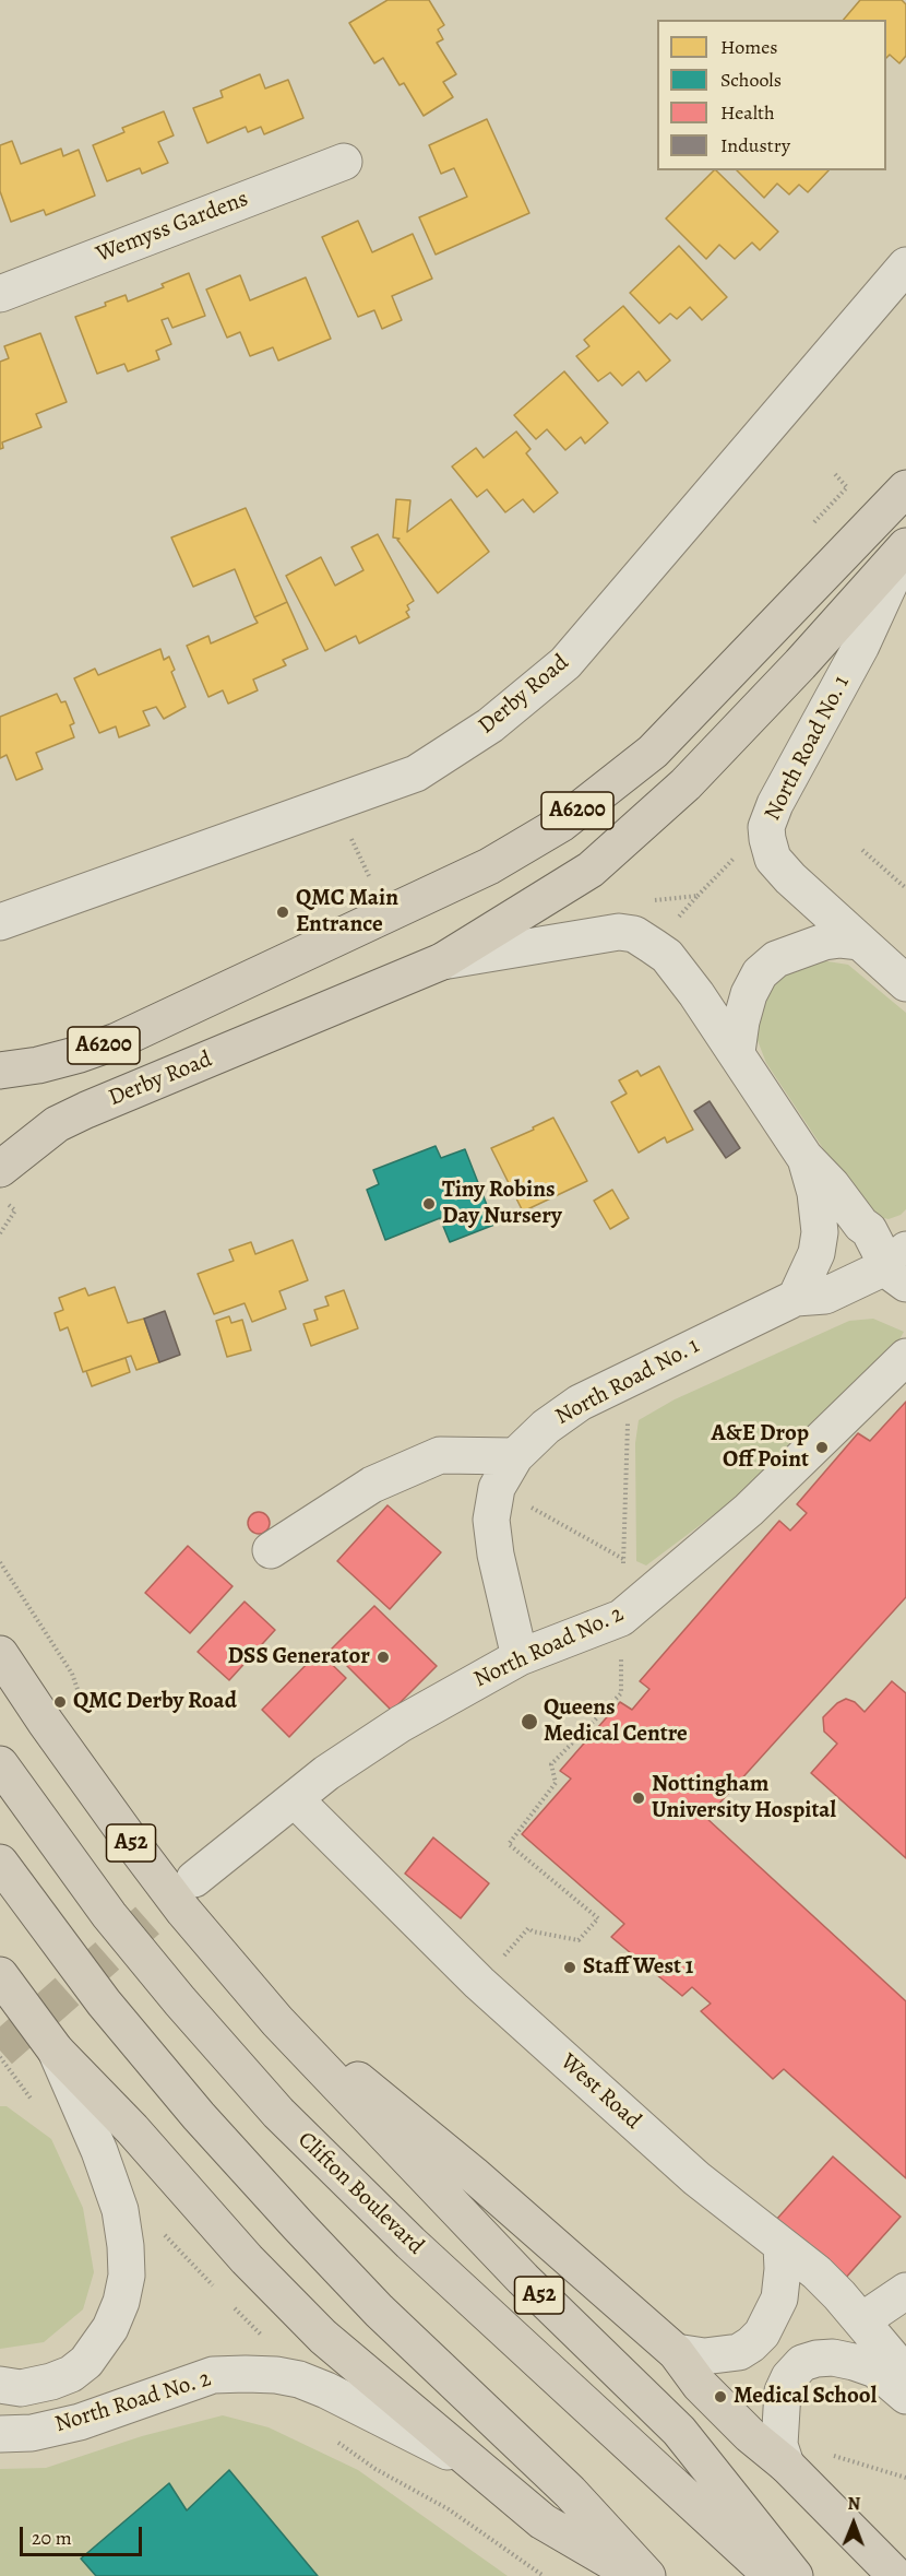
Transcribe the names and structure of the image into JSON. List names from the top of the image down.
{
  "streets": {
    "main road": [
      "Derby Road",
      "A6200",
      "A52",
      "Clifton Boulevard"
    ],
    "street": [
      "Wemyss Gardens",
      "North Road No. 1",
      "North Road No. 2",
      "West Road"
    ]
  },
  "crossings": [
    ["Derby Road", "North Road No. 1"],
    ["North Road No. 1", "North Road No. 2"],
    ["North Road No. 2", "West Road"]
  ],
  "places": [
    "QMC Main Entrance",
    "Tiny Robins Day Nursery",
    "A&E Drop Off Point",
    "DSS Generator",
    "QMC Derby Road",
    "Queens Medical Centre",
    "Nottingham University Hospital",
    "Staff West 1",
    "Medical School"
  ],
  "legend": [
    "Homes",
    "Schools",
    "Health",
    "Industry"
  ],
  "scale_bar": "20 m",
  "north": "top"
}
